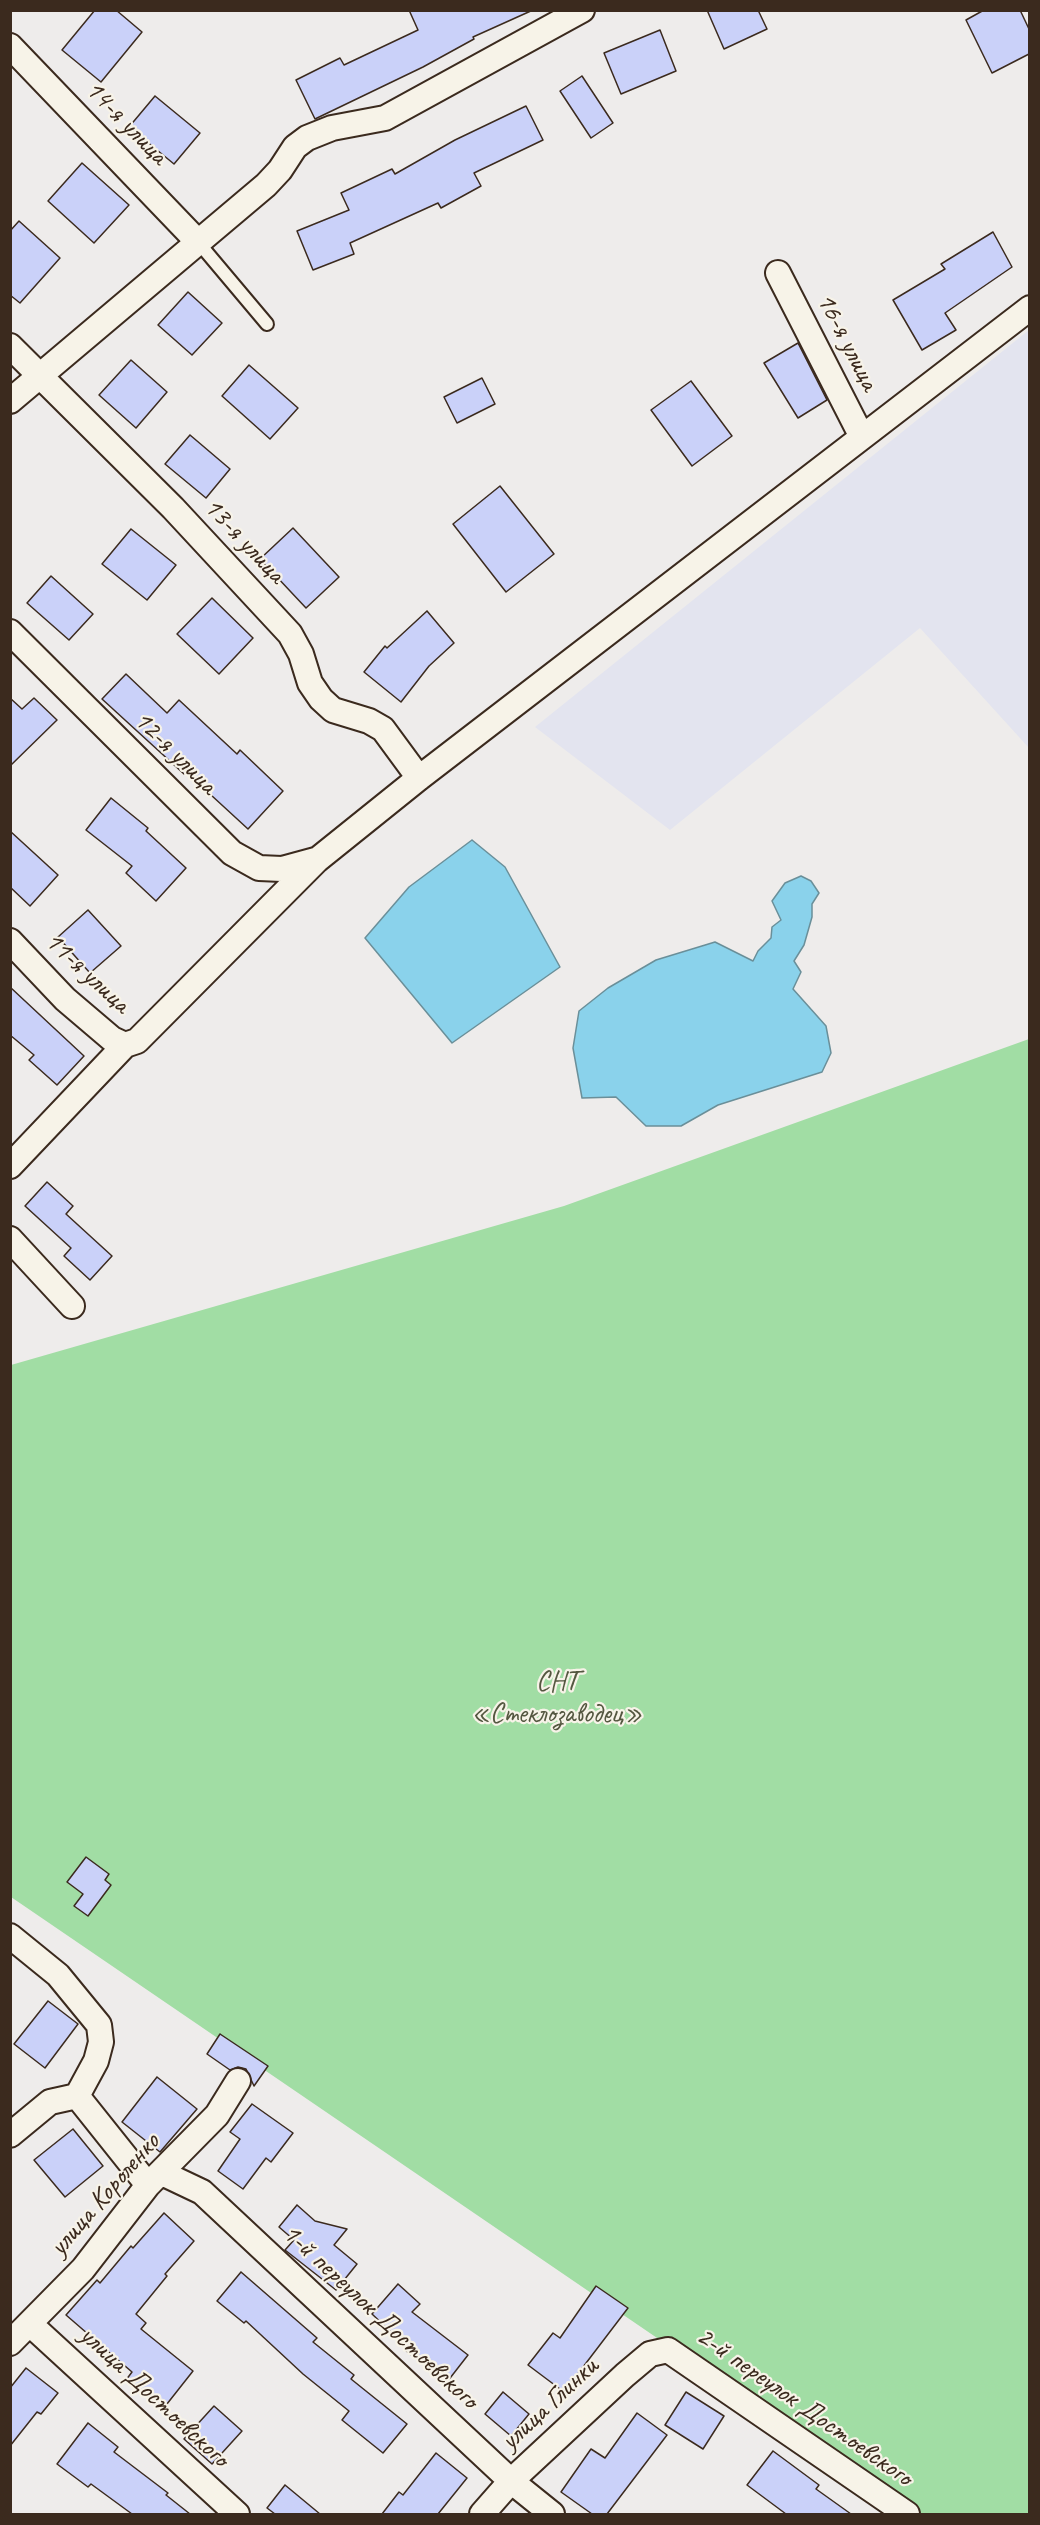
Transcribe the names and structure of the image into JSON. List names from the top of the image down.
{
  "streets": {
    "street": [
      "14-я улица",
      "16-я улица",
      "13-я улица",
      "12-я улица",
      "11-я улица",
      "улица Короленко",
      "1-й переулок Достоевского",
      "улица Достоевского",
      "улица Глинки",
      "2-й переулок Достоевского"
    ]
  },
  "crossings": [
    ["улица Короленко", "1-й переулок Достоевского"],
    ["улица Короленко", "улица Достоевского"],
    ["1-й переулок Достоевского", "улица Глинки"],
    ["улица Глинки", "2-й переулок Достоевского"]
  ],
  "parks": ["СНТ «Стеклозаводец»"]
}
